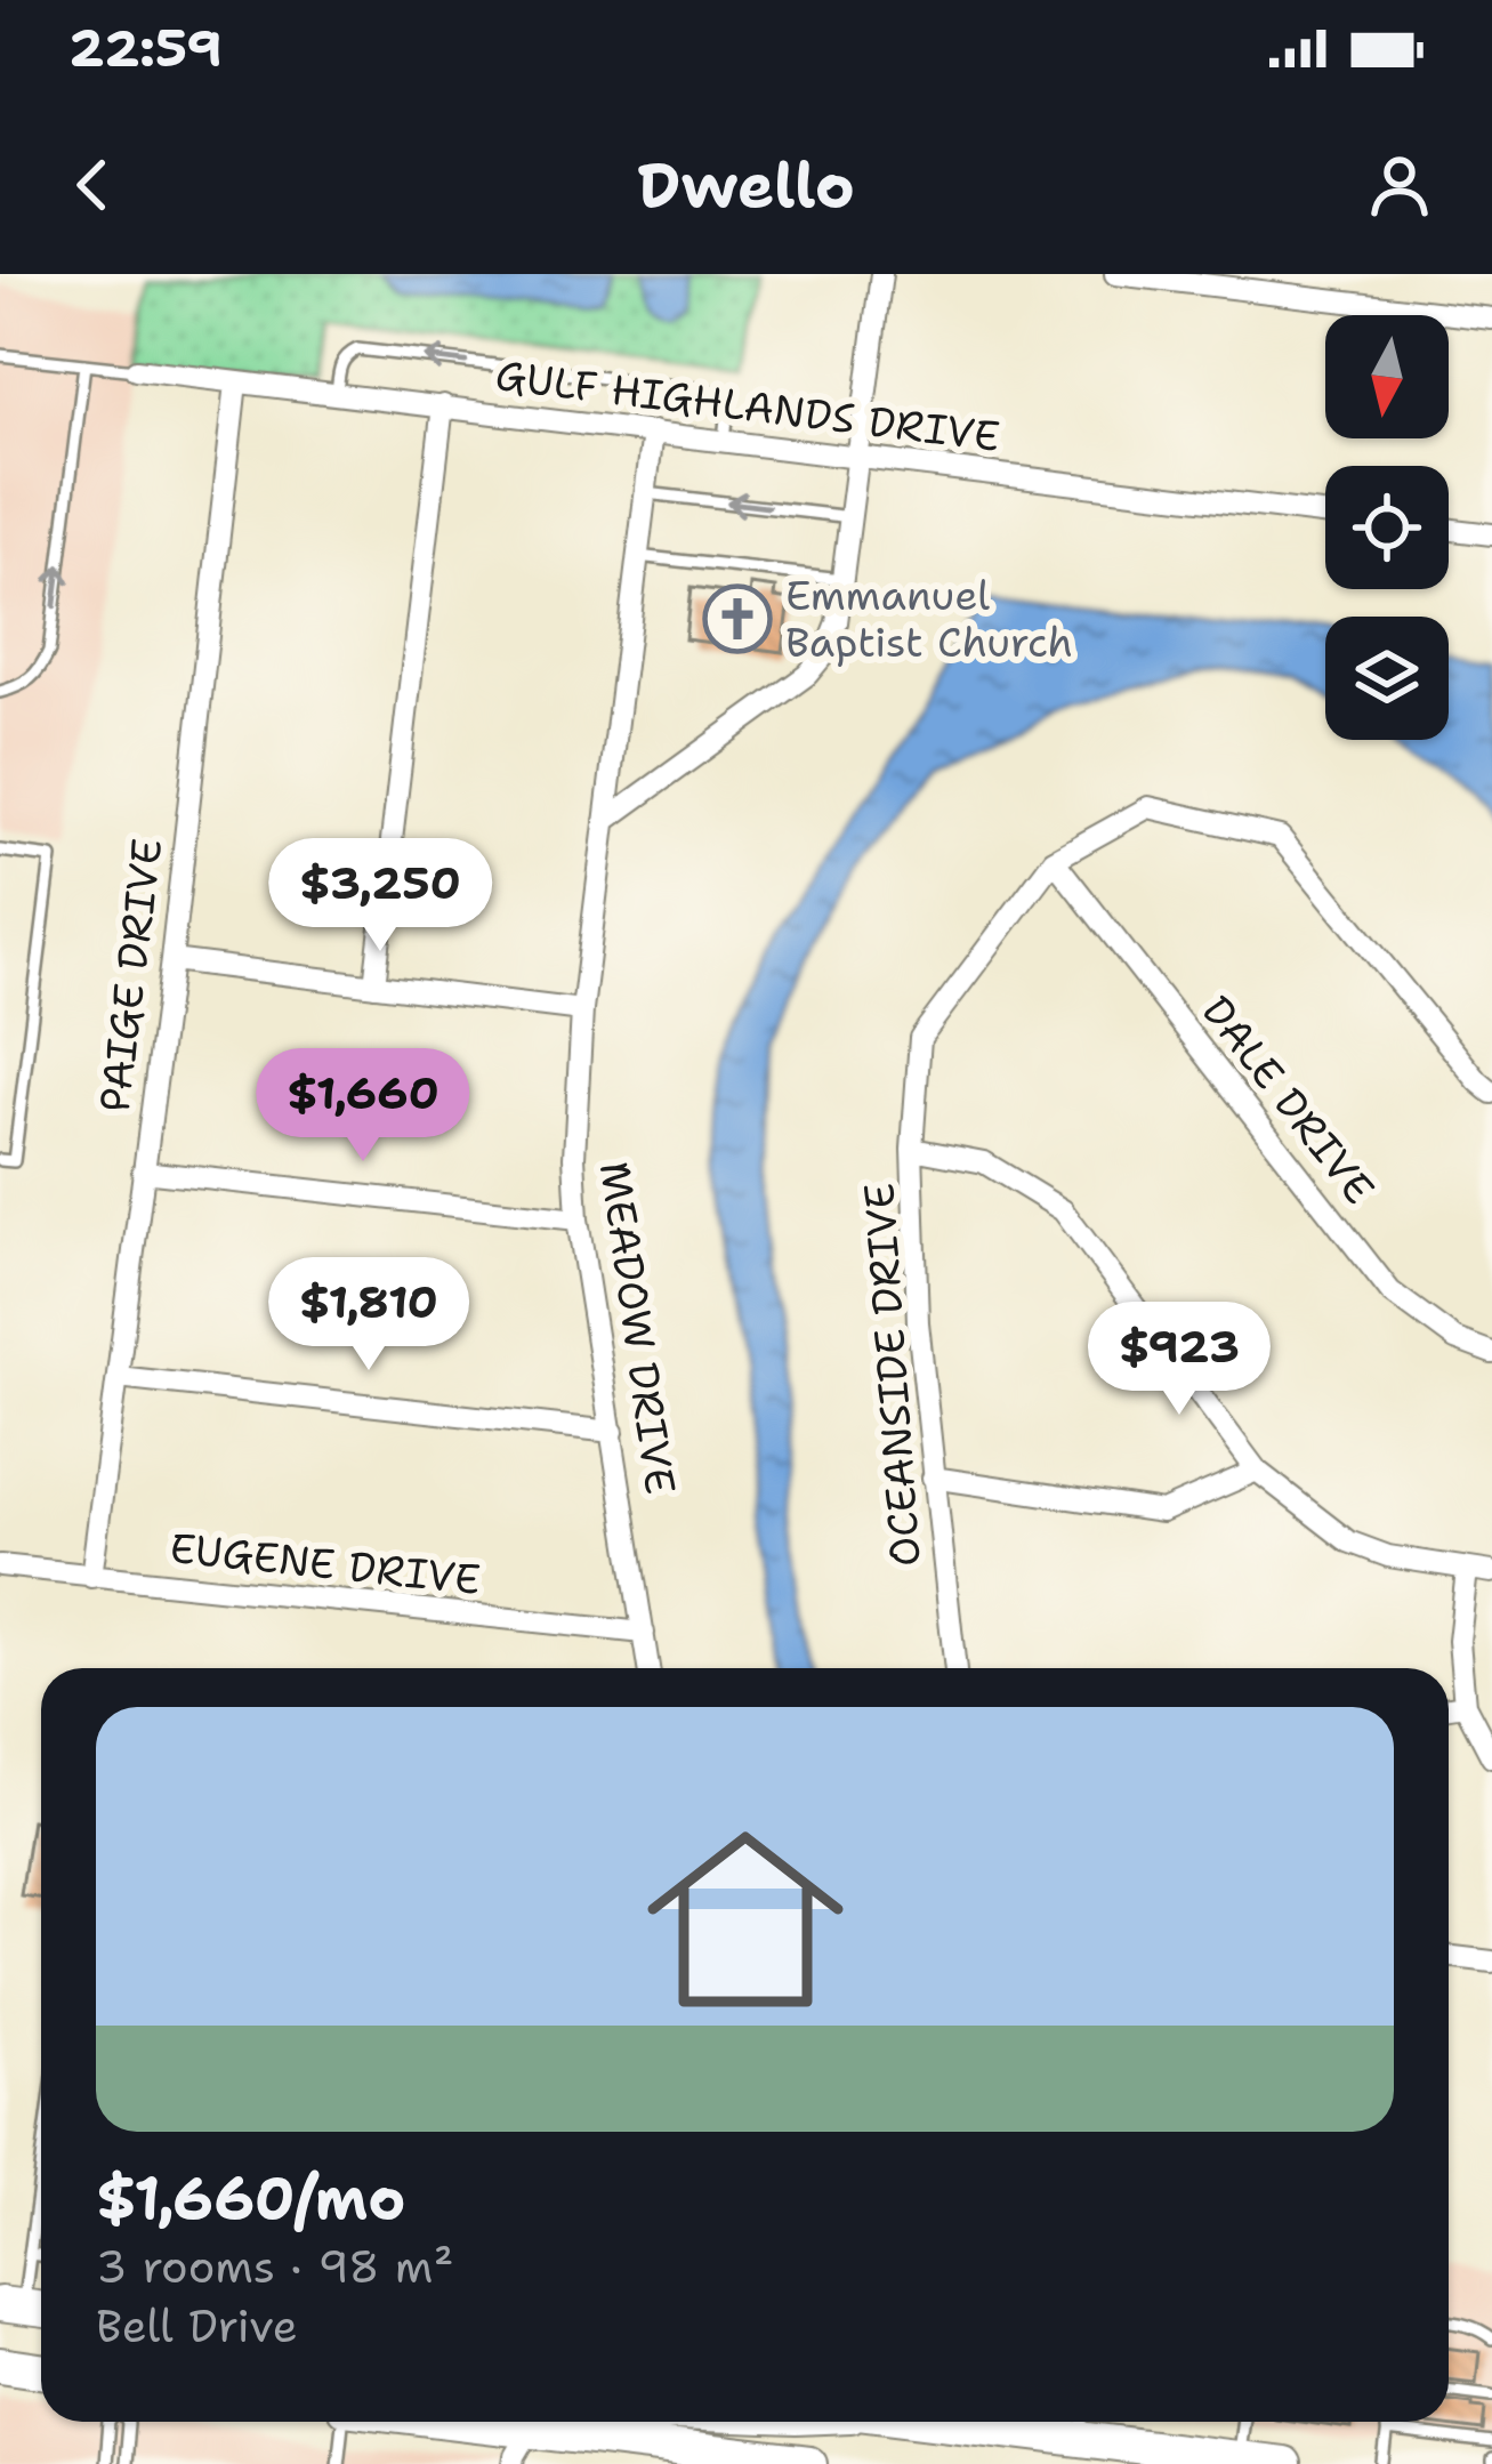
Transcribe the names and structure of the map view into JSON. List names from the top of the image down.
{
  "streets": {
    "street": [
      "GULF HIGHLANDS DRIVE",
      "PAIGE DRIVE",
      "DALE DRIVE",
      "MEADOW DRIVE",
      "OCEANSIDE DRIVE",
      "EUGENE DRIVE"
    ]
  },
  "crossings": [
    ["GULF HIGHLANDS DRIVE", "PAIGE DRIVE"],
    ["GULF HIGHLANDS DRIVE", "MEADOW DRIVE"],
    ["PAIGE DRIVE", "EUGENE DRIVE"],
    ["DALE DRIVE", "OCEANSIDE DRIVE"],
    ["MEADOW DRIVE", "EUGENE DRIVE"]
  ],
  "places": {
    "church": ["Emmanuel Baptist Church"]
  },
  "north": "bottom",
  "page": {
    "status": "22:59",
    "header": "Dwello",
    "price": [
      "$3,250",
      "$1,660",
      "$1,810",
      "$923"
    ],
    "list": [
      {
        "name": "$1,660/mo",
        "note": "3 rooms · 98 m² · Bell Drive"
      }
    ]
  }
}
